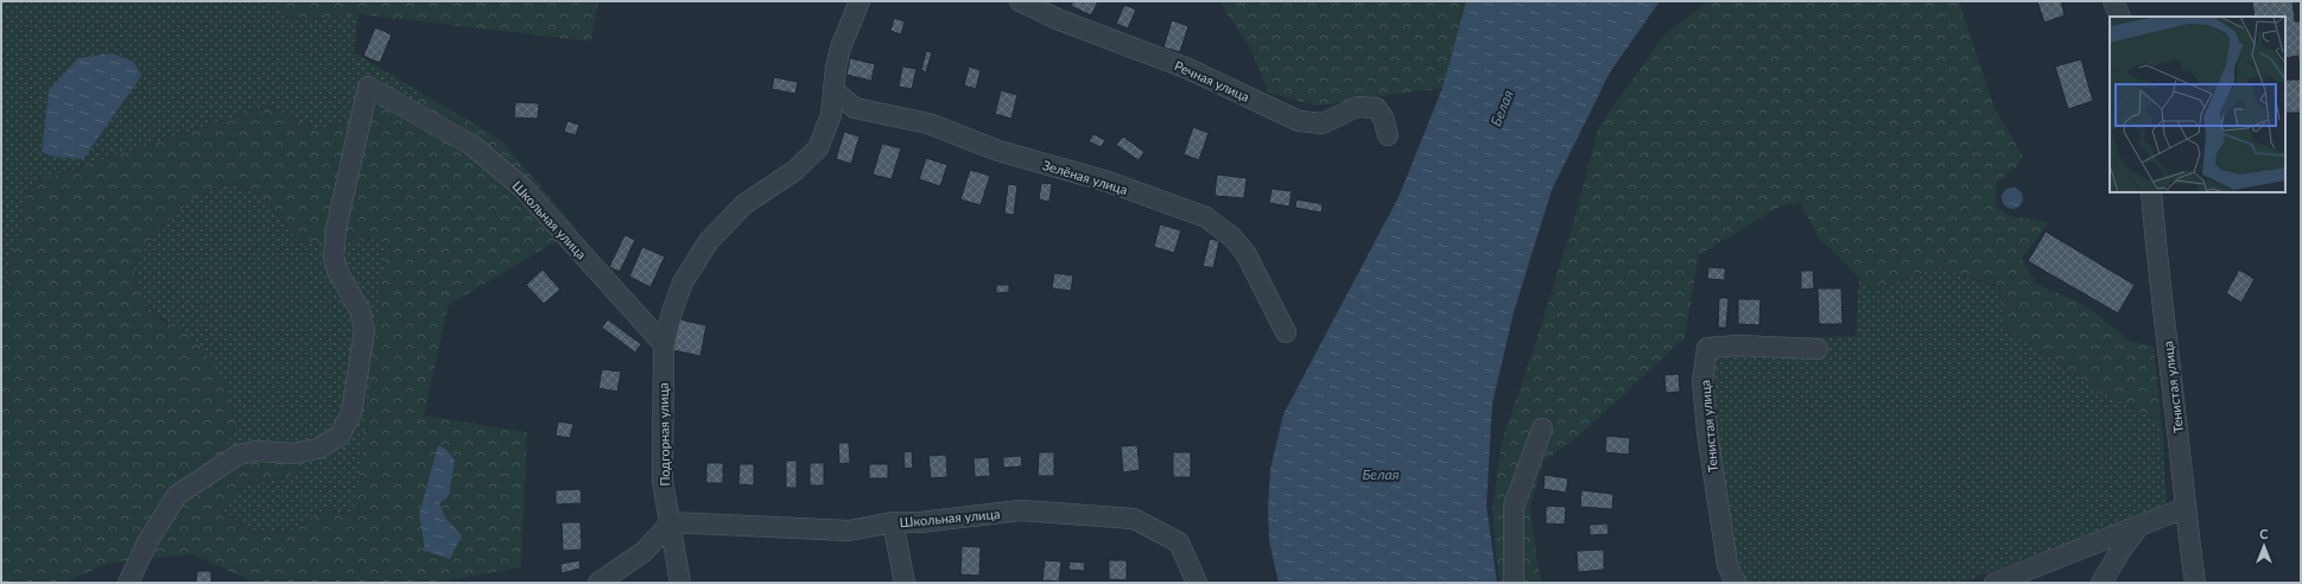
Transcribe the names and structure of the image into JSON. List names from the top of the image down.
{
  "streets": {
    "street": [
      "Речная улица",
      "Зелёная улица",
      "Школьная улица",
      "Тенистая улица",
      "Подгорная улица"
    ]
  },
  "crossings": [
    ["Зелёная улица", "Подгорная улица"],
    ["Школьная улица", "Подгорная улица"]
  ],
  "water": ["Белая"],
  "north": "top"
}
